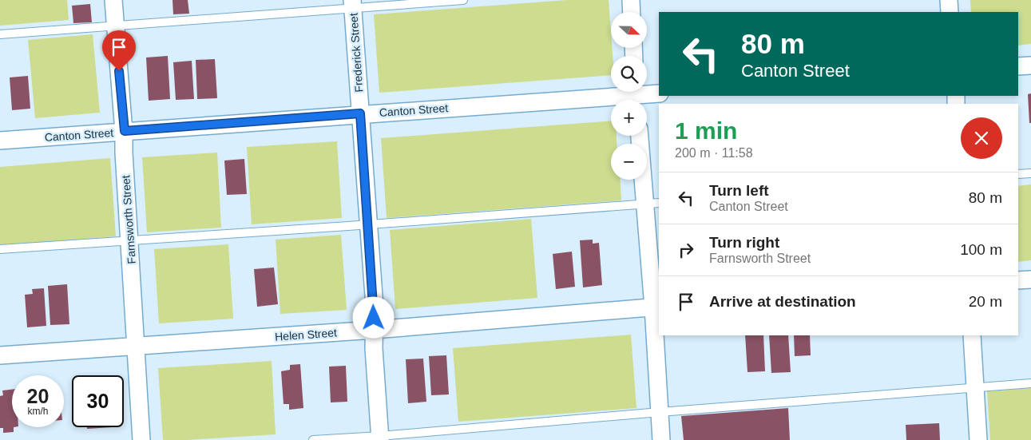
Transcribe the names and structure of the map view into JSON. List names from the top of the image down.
{
  "streets": {
    "street": [
      "Frederick Street",
      "Canton Street",
      "Farnsworth Street",
      "Helen Street"
    ]
  },
  "crossings": [
    ["Frederick Street", "Canton Street"],
    ["Frederick Street", "Helen Street"],
    ["Canton Street", "Farnsworth Street"],
    ["Farnsworth Street", "Helen Street"]
  ],
  "north": "right",
  "page": {
    "map_buttons": ["+", "−"],
    "turn": ["80 m", "Canton Street"],
    "heading": ["1 min", "200 m · 11:58"],
    "list": [
      {
        "name": "Turn left",
        "note": "Canton Street",
        "value": "80 m"
      },
      {
        "name": "Turn right",
        "note": "Farnsworth Street",
        "value": "100 m"
      },
      {
        "name": "Arrive at destination",
        "value": "20 m"
      }
    ],
    "speed": "20 km/h",
    "limit": "30"
  }
}
